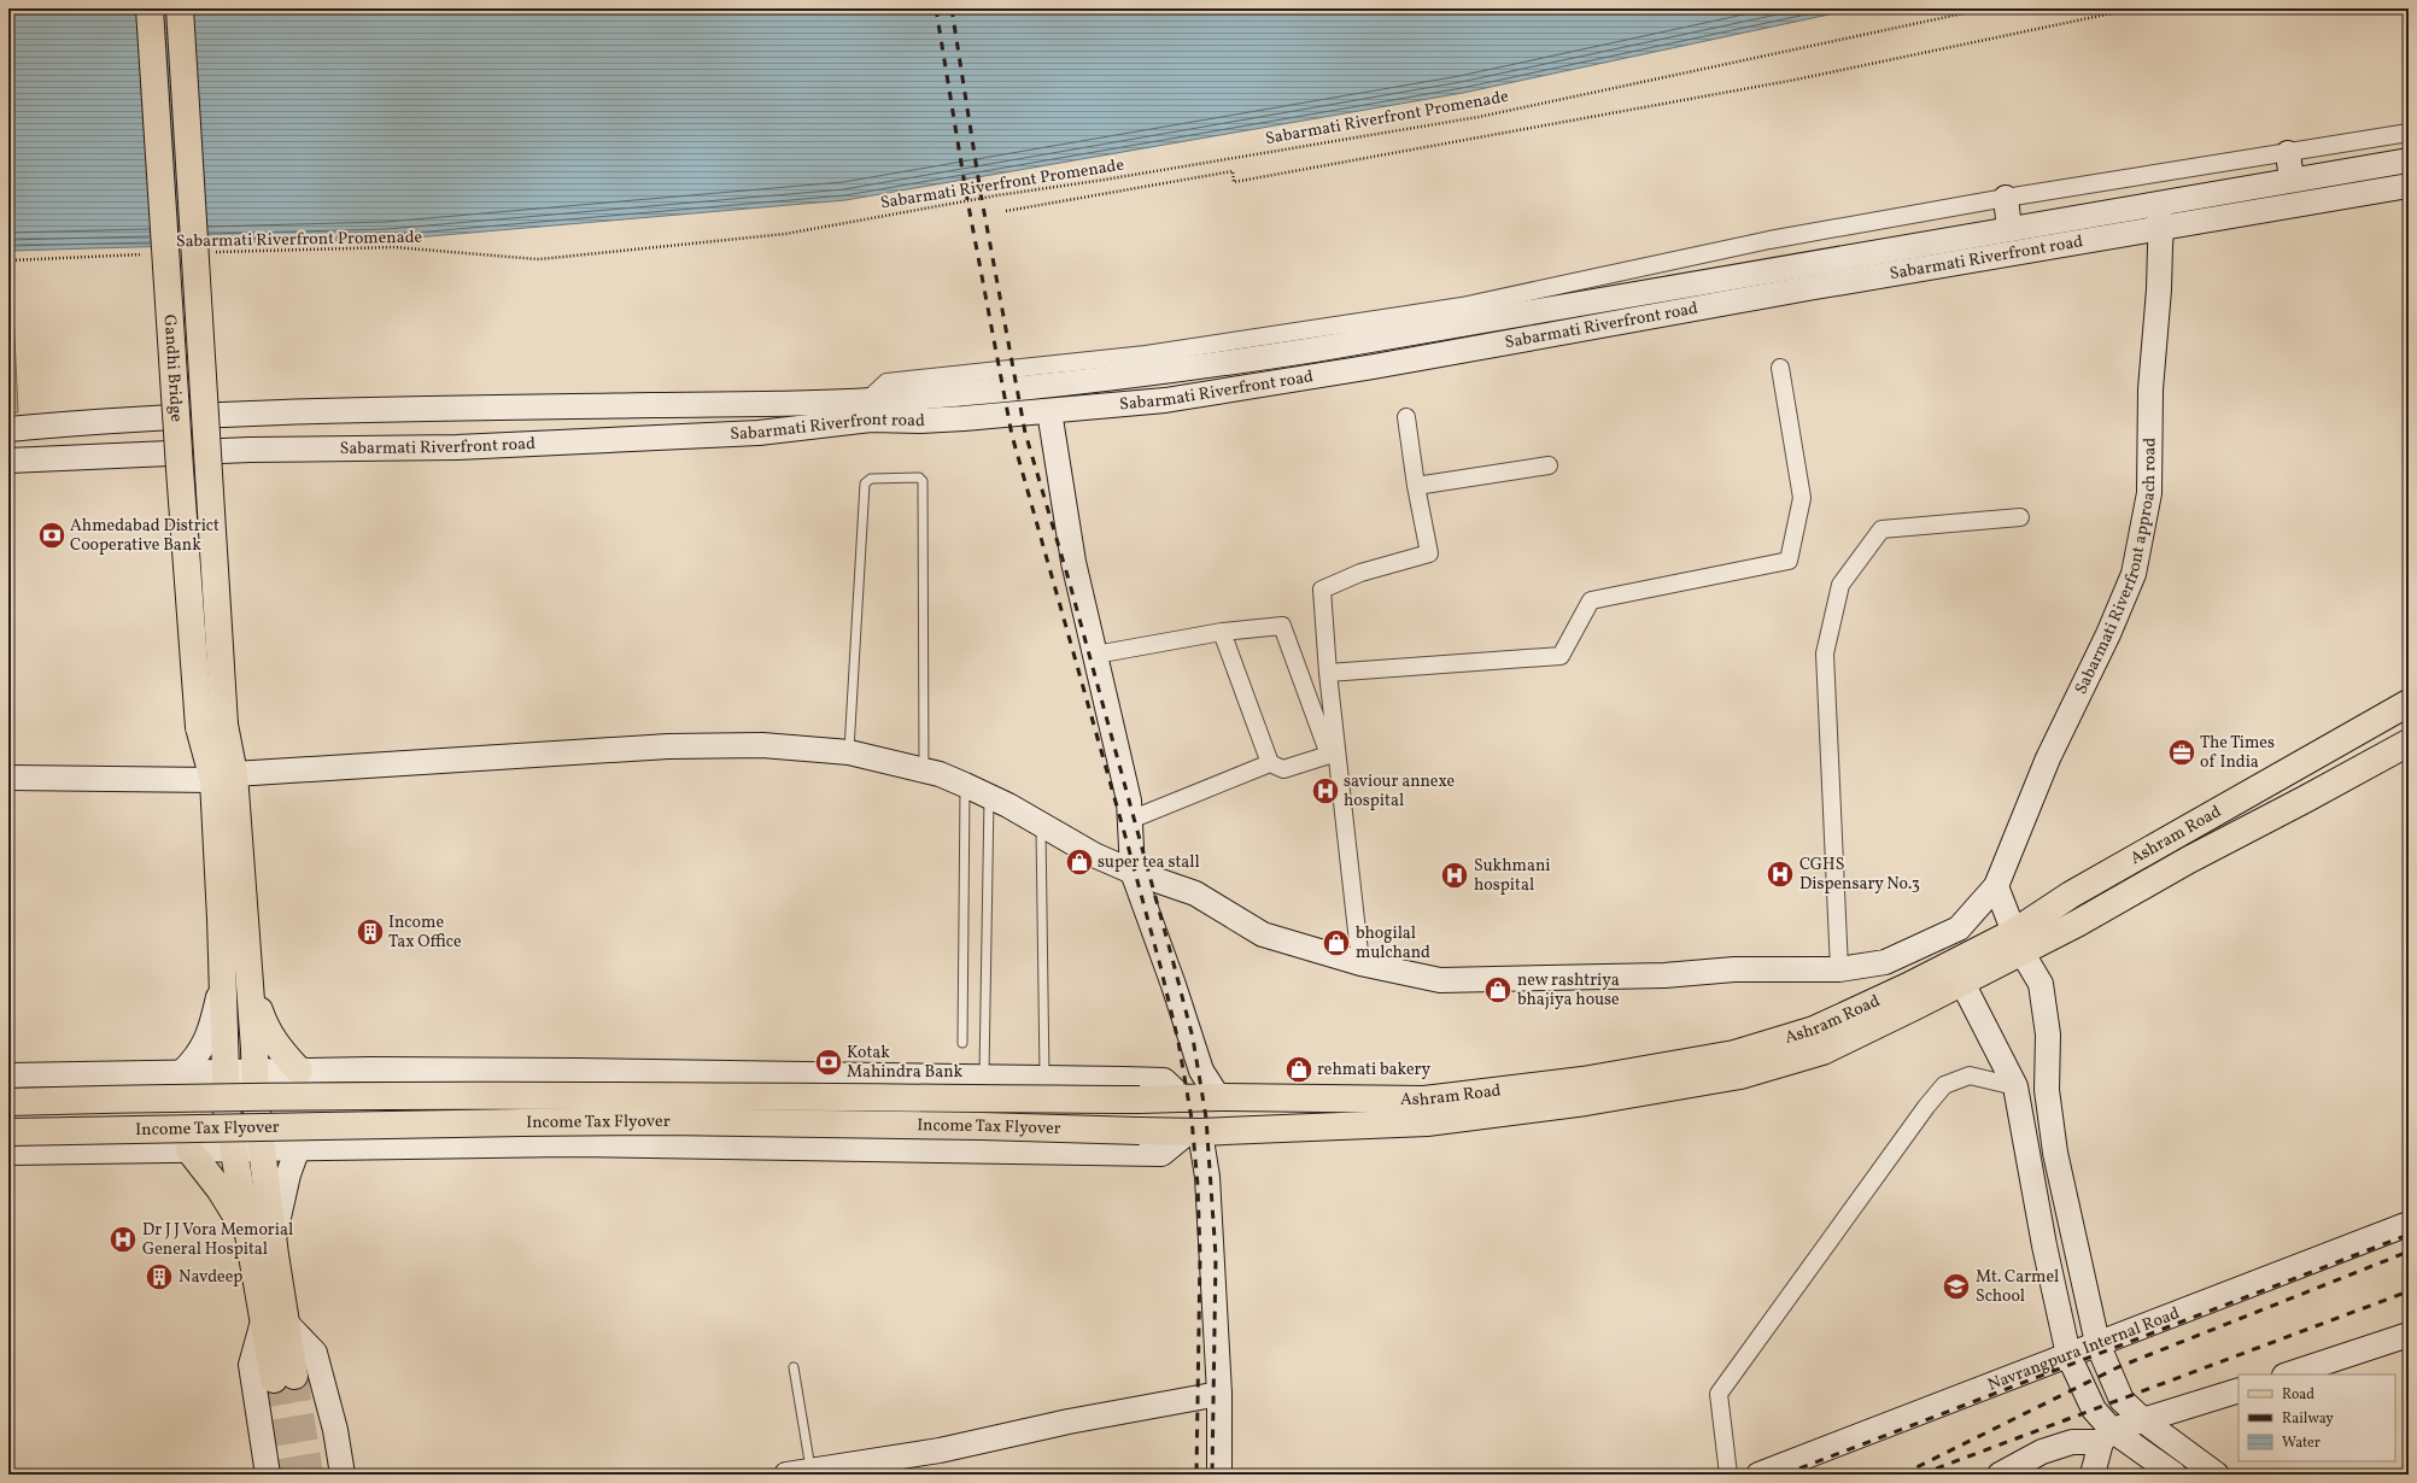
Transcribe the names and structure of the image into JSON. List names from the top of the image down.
{
  "streets": {
    "main road": [
      "Sabarmati Riverfront road",
      "Gandhi Bridge",
      "Sabarmati Riverfront approach road",
      "Ashram Road",
      "Income Tax Flyover",
      "Navrangpura Internal Road"
    ],
    "path": ["Sabarmati Riverfront Promenade"]
  },
  "crossings": [
    ["Sabarmati Riverfront road", "Sabarmati Riverfront approach road"],
    ["Ashram Road", "Income Tax Flyover"]
  ],
  "places": {
    "bank": ["Ahmedabad District Cooperative Bank", "Kotak Mahindra Bank"],
    "office": ["The Times of India"],
    "hospital": [
      "saviour annexe hospital",
      "CGHS Dispensary No.3",
      "Sukhmani hospital",
      "Dr J J Vora Memorial General Hospital"
    ],
    "shop": [
      "super tea stall",
      "bhogilal mulchand",
      "new rashtriya bhajiya house",
      "rehmati bakery"
    ],
    "building": ["Income Tax Office", "Navdeep"],
    "school or university": ["Mt. Carmel School"]
  },
  "legend": ["Road", "Railway", "Water"]
}
